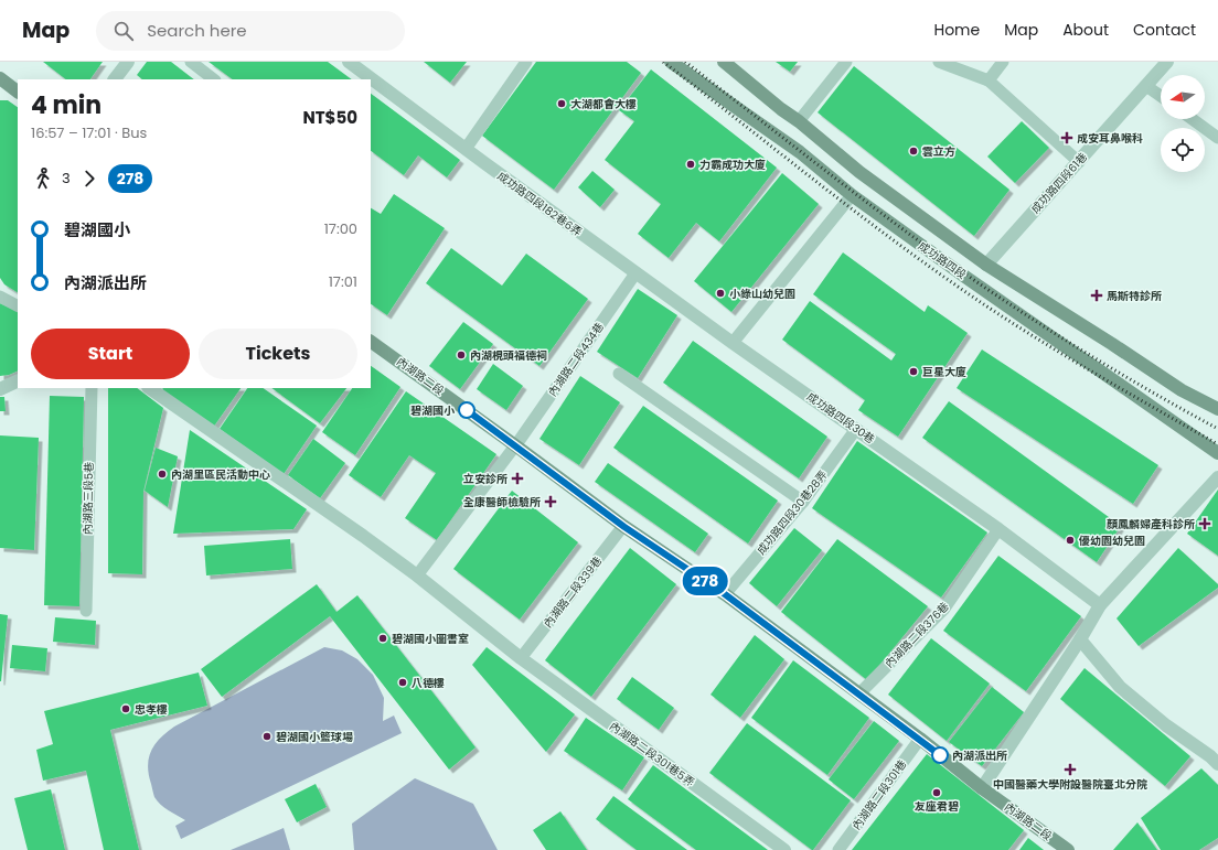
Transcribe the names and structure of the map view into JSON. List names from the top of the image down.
{
  "streets": {
    "main road": ["成功路四段", "內湖路二段"],
    "street": [
      "成功路四段61巷",
      "成功路四段182巷6弄",
      "成功路四段30巷",
      "內湖路二段301巷5弄"
    ],
    "lane": [
      "內湖路二段434巷",
      "內湖路三段5巷",
      "成功路四段30巷28弄",
      "內湖路二段339巷",
      "內湖路二段376巷",
      "內湖路二段301巷"
    ]
  },
  "crossings": [
    ["成功路四段61巷", "成功路四段"],
    ["成功路四段182巷6弄", "內湖路二段434巷"],
    ["成功路四段182巷6弄", "成功路四段30巷"],
    ["內湖路二段434巷", "內湖路二段"],
    ["內湖路二段434巷", "內湖路二段301巷5弄"],
    ["內湖路二段", "成功路四段30巷28弄"],
    ["內湖路二段", "內湖路二段339巷"],
    ["內湖路二段", "內湖路二段376巷"],
    ["內湖路二段", "內湖路二段301巷"],
    ["成功路四段30巷", "成功路四段30巷28弄"],
    ["成功路四段30巷", "內湖路二段376巷"],
    ["內湖路二段339巷", "內湖路二段301巷5弄"]
  ],
  "places": {
    "other": [
      "大湖都會大樓",
      "雲立方",
      "力霸成功大廈",
      "小綠山幼兒園",
      "內湖梘頭福德祠",
      "巨星大廈",
      "碧湖國小",
      "內湖里區民活動中心",
      "優幼園幼兒園",
      "碧湖國小圖書室",
      "八德樓",
      "忠孝樓",
      "碧湖國小籃球場",
      "內湖派出所",
      "友座君碧"
    ],
    "health": [
      "成安耳鼻喉科",
      "馬斯特診所",
      "立安診所",
      "全康醫師檢驗所",
      "顏鳳麟婦產科診所",
      "中國醫藥大學附設醫院臺北分院"
    ]
  },
  "lines": ["bus line 278"],
  "north": "left",
  "page": {
    "header": "Map",
    "search": "Search here",
    "nav": [
      "Home",
      "Map",
      "About",
      "Contact"
    ],
    "on_map": "278",
    "heading": ["4 min", "16:57 – 17:01 · Bus", "NT$50"],
    "legs": ["3", "278"],
    "list": [
      {
        "name": "碧湖國小",
        "value": "17:00"
      },
      {
        "name": "內湖派出所",
        "value": "17:01"
      }
    ],
    "buttons": ["Start", "Tickets"]
  }
}
